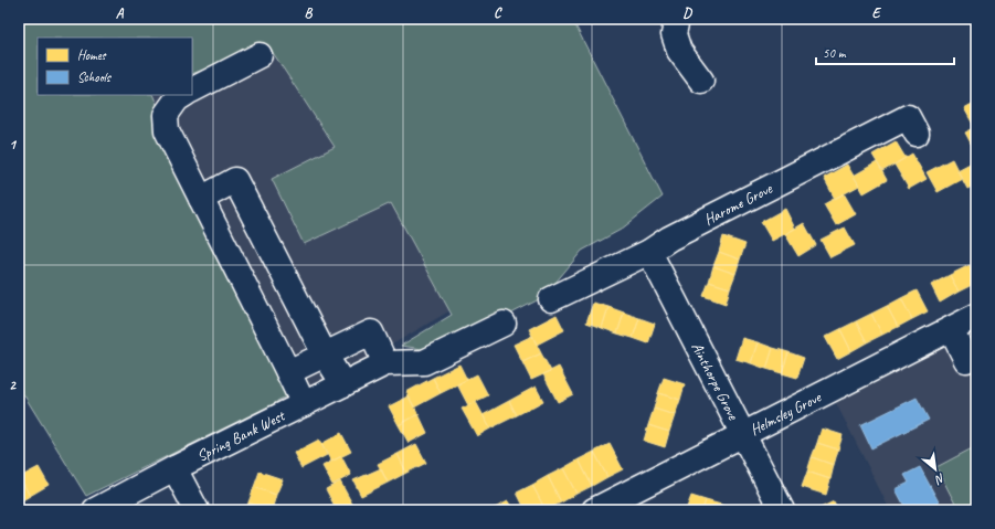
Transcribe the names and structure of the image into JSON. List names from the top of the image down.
{
  "streets": {
    "street": [
      "Harome Grove",
      "Ainthorpe Grove",
      "Helmsley Grove",
      "Spring Bank West"
    ]
  },
  "crossings": [
    ["Harome Grove", "Ainthorpe Grove"],
    ["Ainthorpe Grove", "Helmsley Grove"]
  ],
  "legend": ["Homes", "Schools"],
  "scale_bar": "50 m",
  "north": "bottom right",
  "grid": {
    "columns": [
      "A",
      "B",
      "C",
      "D",
      "E"
    ],
    "rows": ["1", "2"]
  }
}
